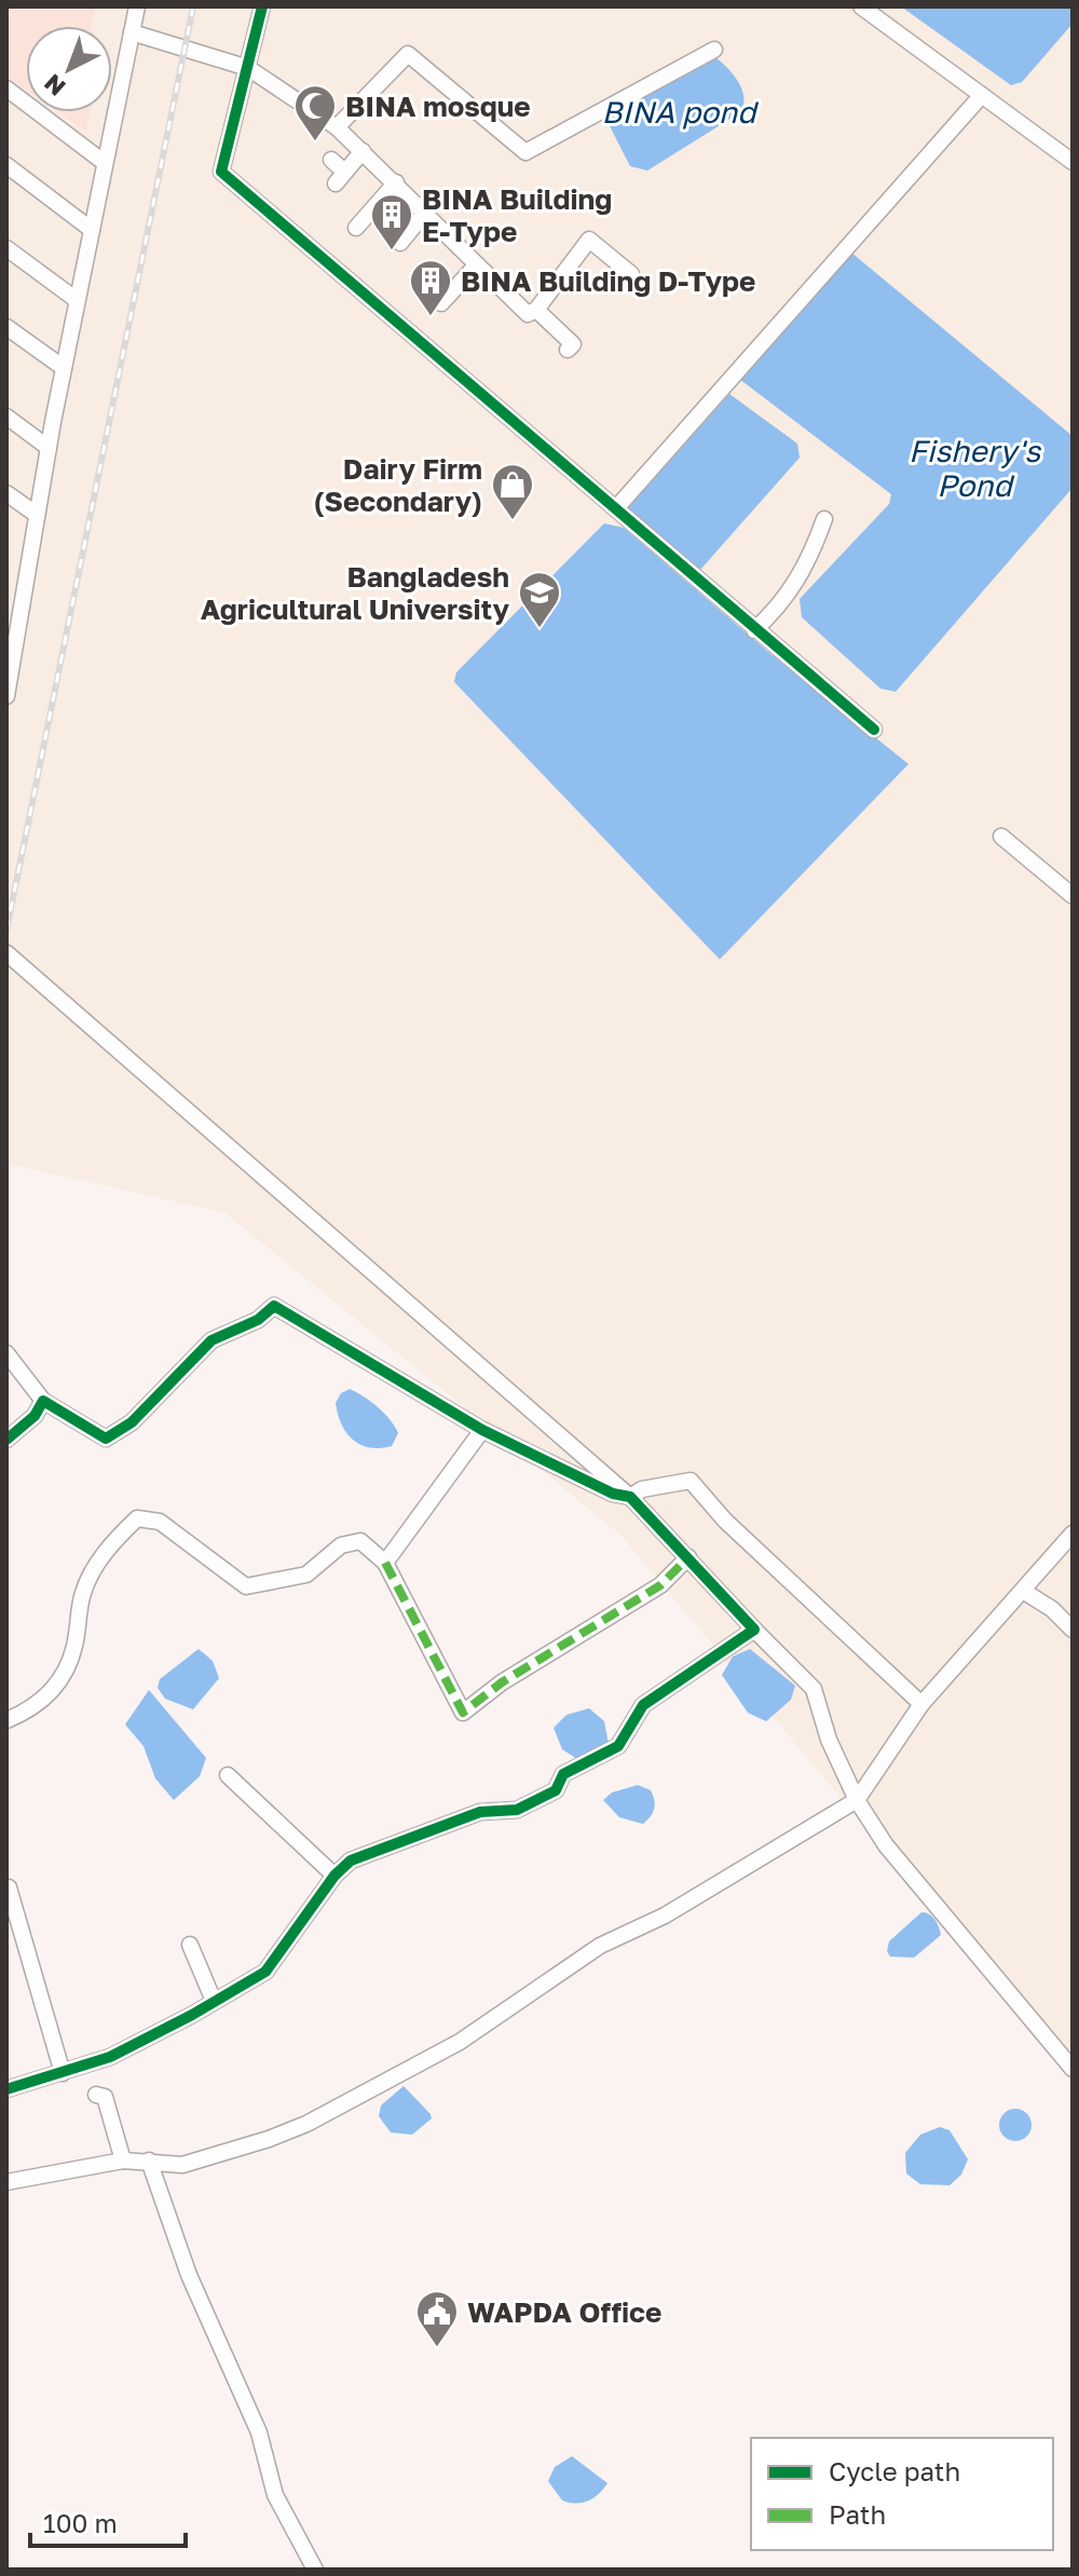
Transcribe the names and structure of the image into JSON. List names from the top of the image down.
{
  "water": ["BINA pond", "Fishery's Pond"],
  "places": {
    "mosque": ["BINA mosque"],
    "building": ["BINA Building E-Type", "BINA Building D-Type"],
    "shop": ["Dairy Firm (Secondary)"],
    "school or university": ["Bangladesh Agricultural University"],
    "public building": ["WAPDA Office"]
  },
  "legend": ["Cycle path", "Path"],
  "scale_bar": "100 m",
  "north": "bottom left"
}
